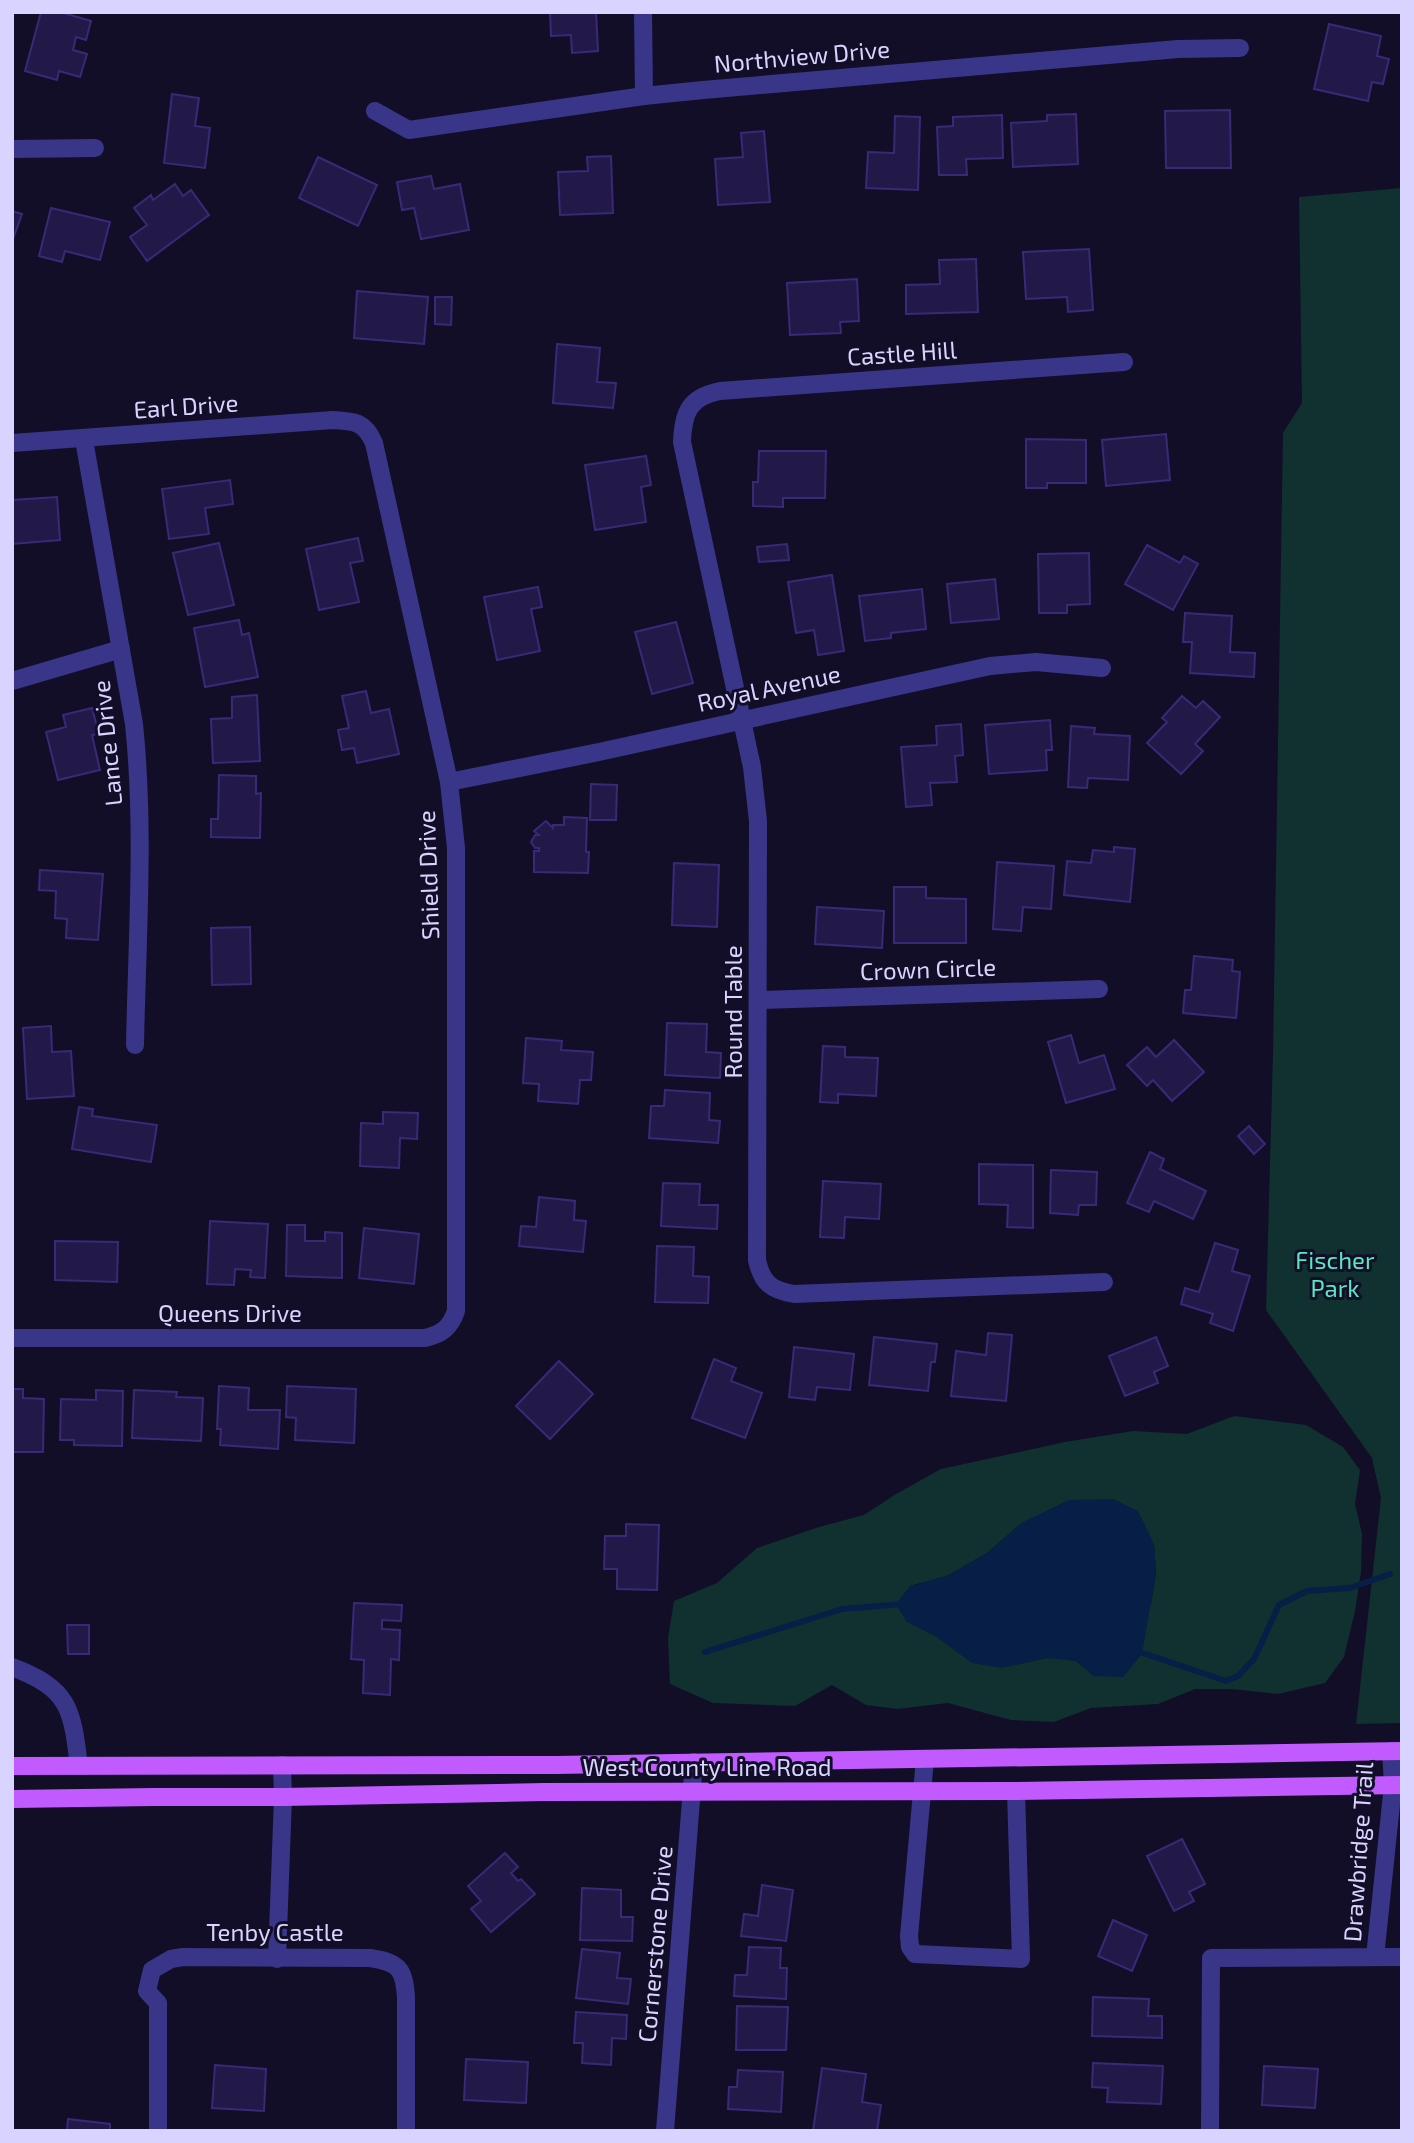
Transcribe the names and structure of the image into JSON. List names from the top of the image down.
{
  "streets": {
    "main road": ["West County Line Road"],
    "street": [
      "Northview Drive",
      "Castle Hill",
      "Earl Drive",
      "Royal Avenue",
      "Lance Drive",
      "Shield Drive",
      "Crown Circle",
      "Round Table",
      "Queens Drive",
      "Drawbridge Trail",
      "Tenby Castle",
      "Cornerstone Drive"
    ]
  },
  "crossings": [
    ["Castle Hill", "Round Table"],
    ["Earl Drive", "Lance Drive"],
    ["Earl Drive", "Shield Drive"],
    ["Royal Avenue", "Shield Drive"],
    ["Royal Avenue", "Round Table"],
    ["Shield Drive", "Queens Drive"],
    ["Crown Circle", "Round Table"],
    ["West County Line Road", "Drawbridge Trail"],
    ["West County Line Road", "Cornerstone Drive"]
  ],
  "parks": ["Fischer Park"]
}
